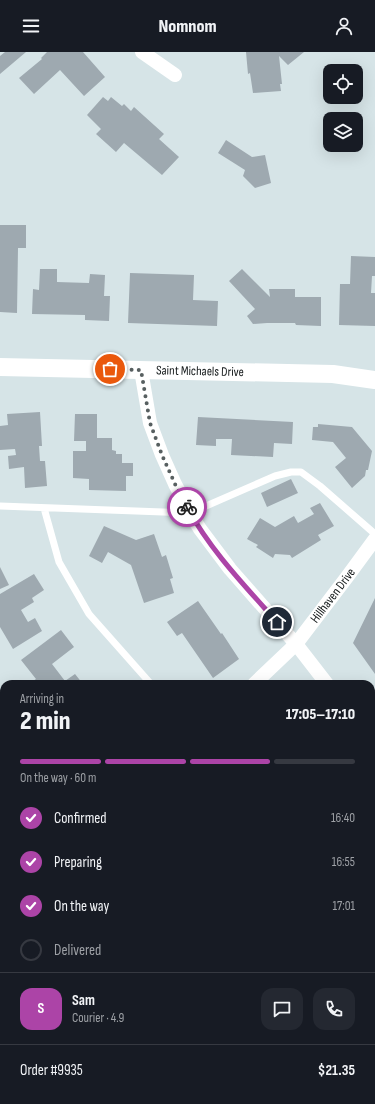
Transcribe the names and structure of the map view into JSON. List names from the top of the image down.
{
  "streets": {
    "street": ["Saint Michaels Drive", "Hillhaven Drive"]
  },
  "page": {
    "header": "Nomnom",
    "heading": ["2 min", "Arriving in", "17:05–17:10"],
    "panel": [
      "Sam",
      "Courier · 4.9",
      "Order #9935",
      "$21.35"
    ],
    "bar": "On the way · 60 m",
    "list": [
      ["Confirmed", "16:40"],
      ["Preparing", "16:55"],
      ["On the way", "17:01"],
      "Delivered"
    ],
    "round": "S"
  }
}
